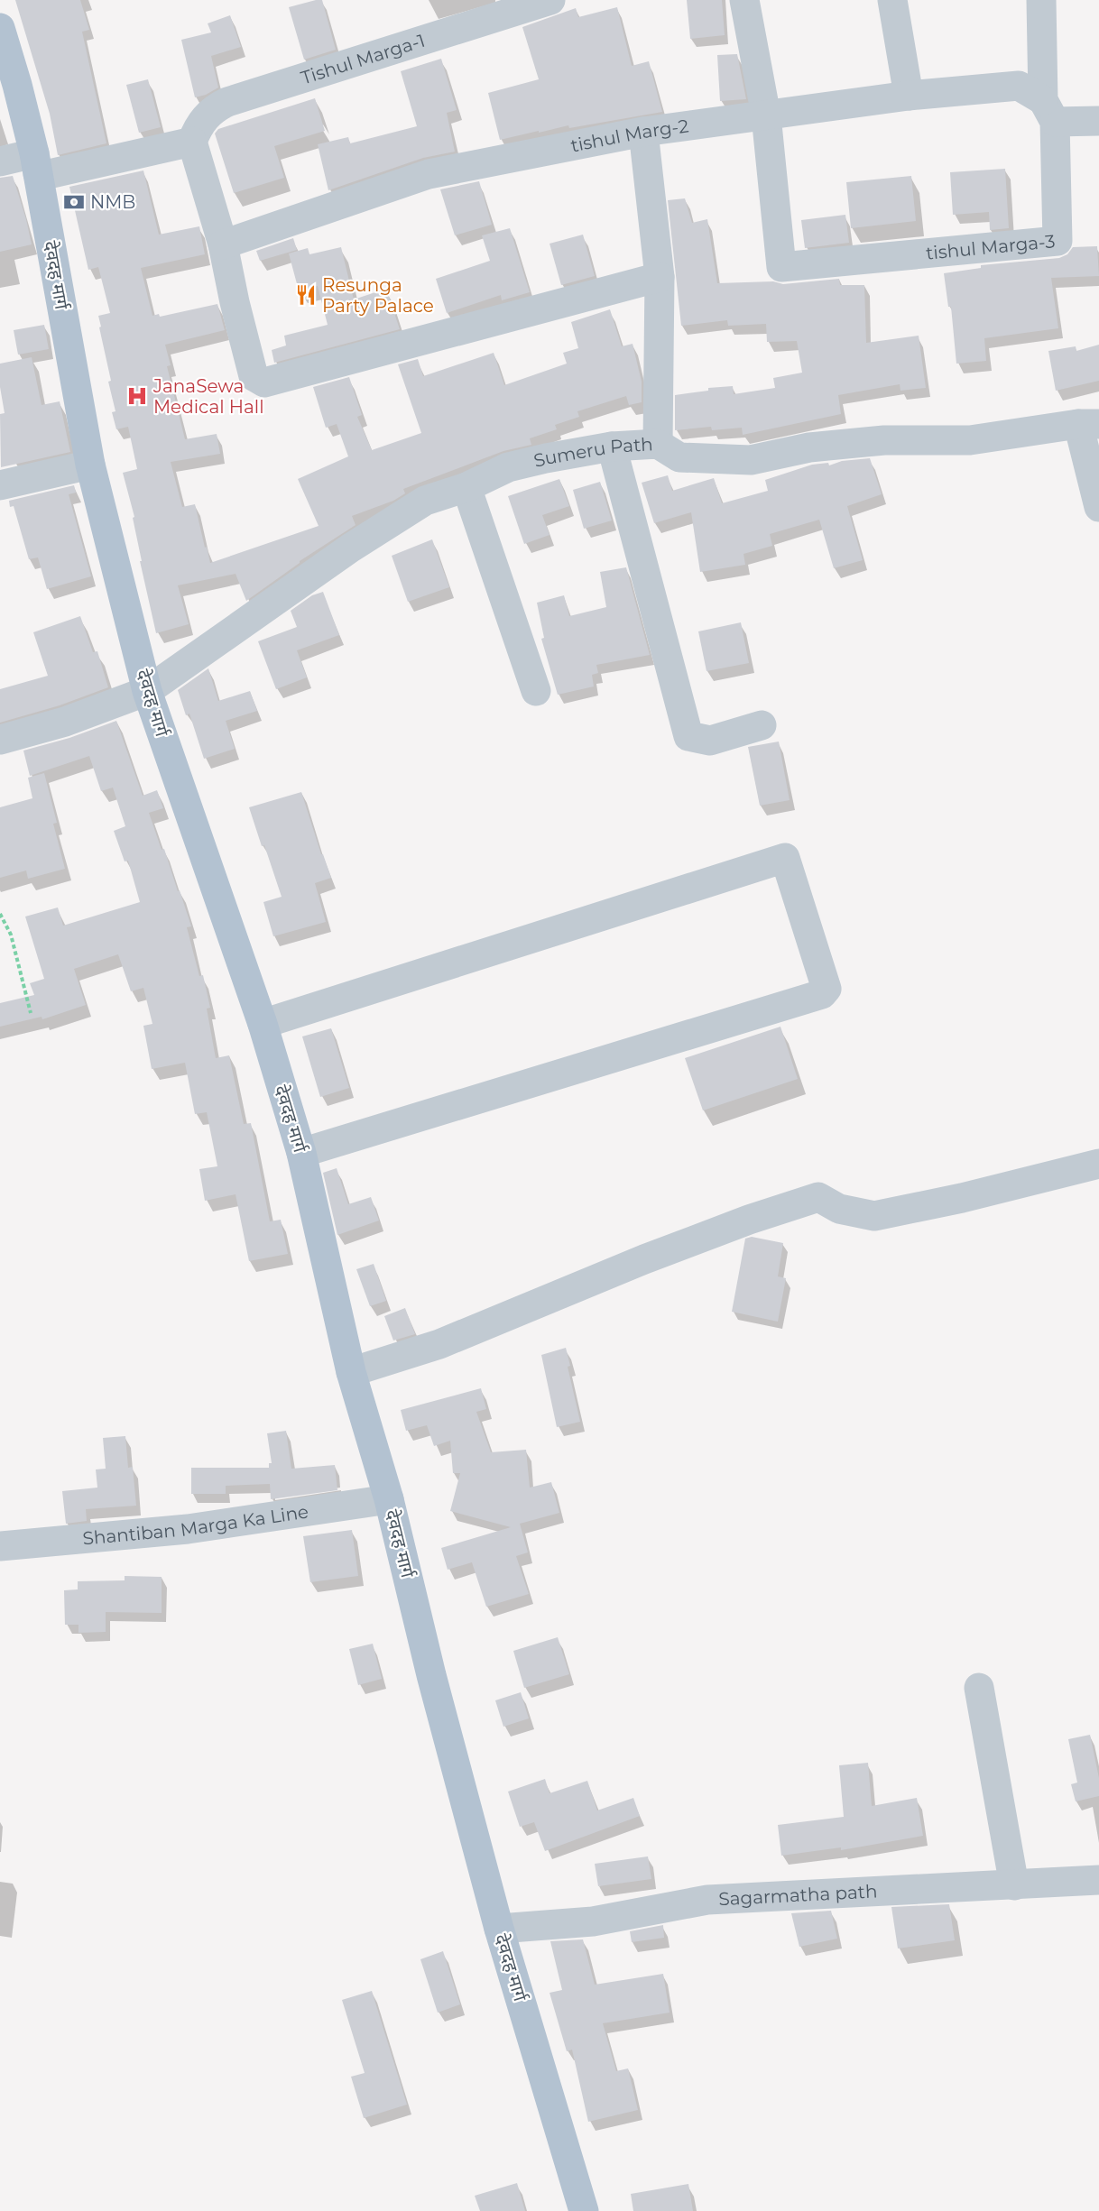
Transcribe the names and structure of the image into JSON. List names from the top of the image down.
{
  "streets": {
    "main road": ["देवदह मार्ग"],
    "street": [
      "Tishul Marga-1",
      "tishul Marg-2",
      "tishul Marga-3",
      "Sumeru Path",
      "Shantiban Marga Ka Line",
      "Sagarmatha path"
    ]
  },
  "crossings": [
    ["tishul Marg-2", "tishul Marga-3"],
    ["देवदह मार्ग", "Sumeru Path"],
    ["देवदह मार्ग", "Shantiban Marga Ka Line"],
    ["देवदह मार्ग", "Sagarmatha path"]
  ],
  "places": {
    "bank": ["NMB"],
    "restaurant": ["Resunga Party Palace"],
    "hospital": ["JanaSewa Medical Hall"]
  }
}
